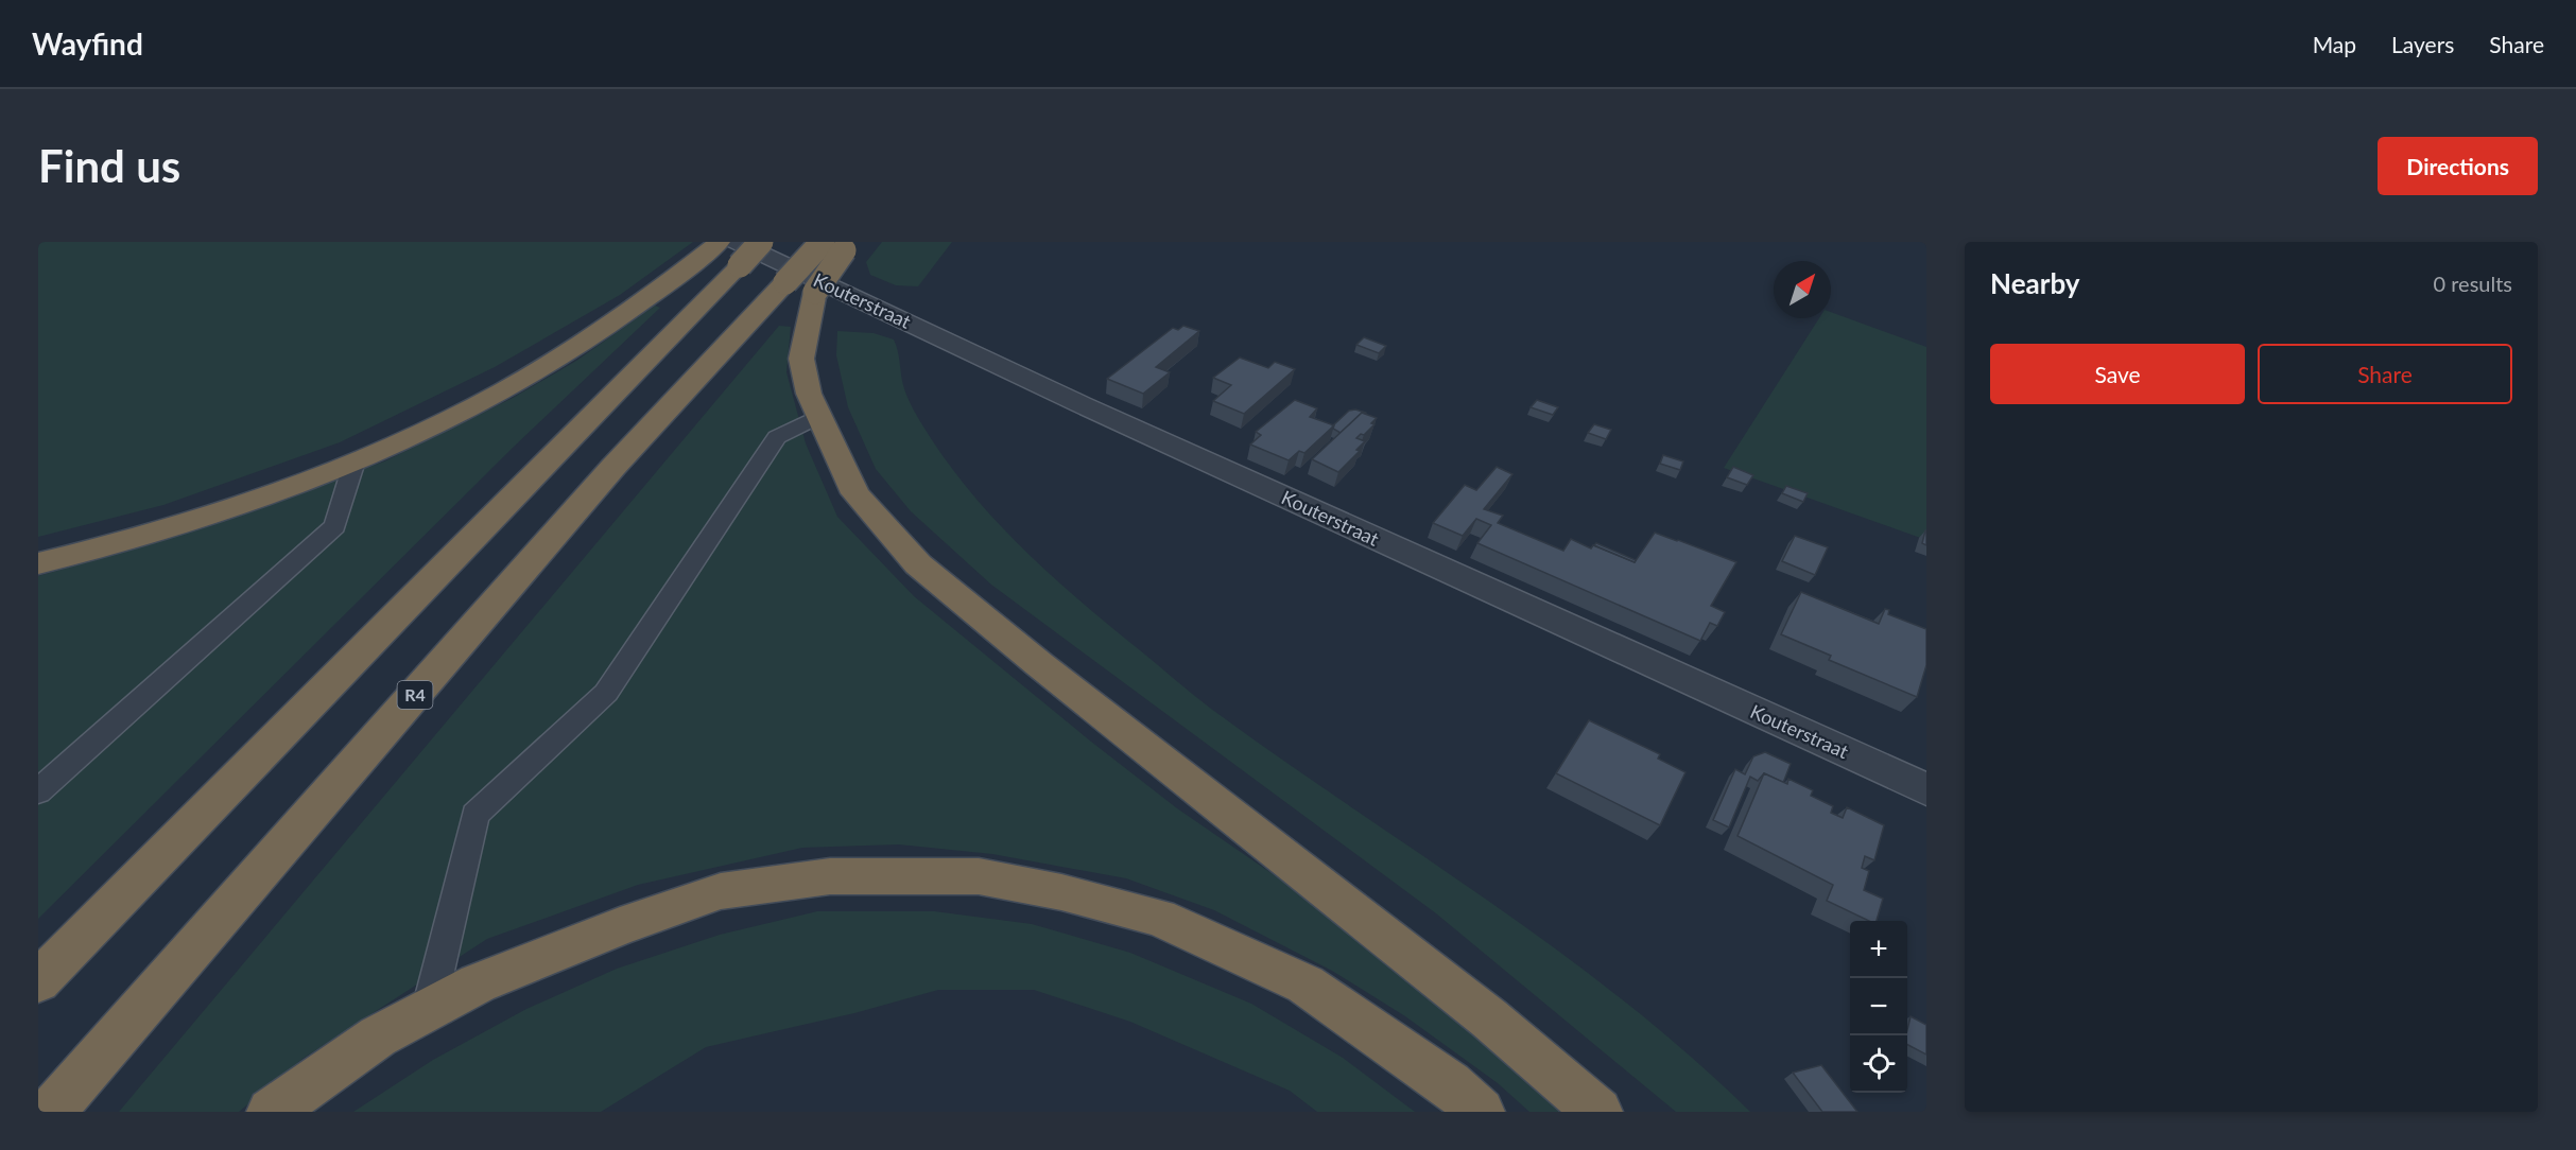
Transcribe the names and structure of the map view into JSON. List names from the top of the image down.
{
  "streets": {
    "highway": ["R4"],
    "street": ["Kouterstraat"]
  },
  "north": "top right",
  "page": {
    "header": "Wayfind",
    "nav": ["Map", "Layers", "Share"],
    "buttons": [
      "Directions",
      ["Save", "Share"]
    ],
    "title": "Find us",
    "heading": ["Nearby", "0 results"],
    "map_buttons": ["+", "−"]
  }
}
